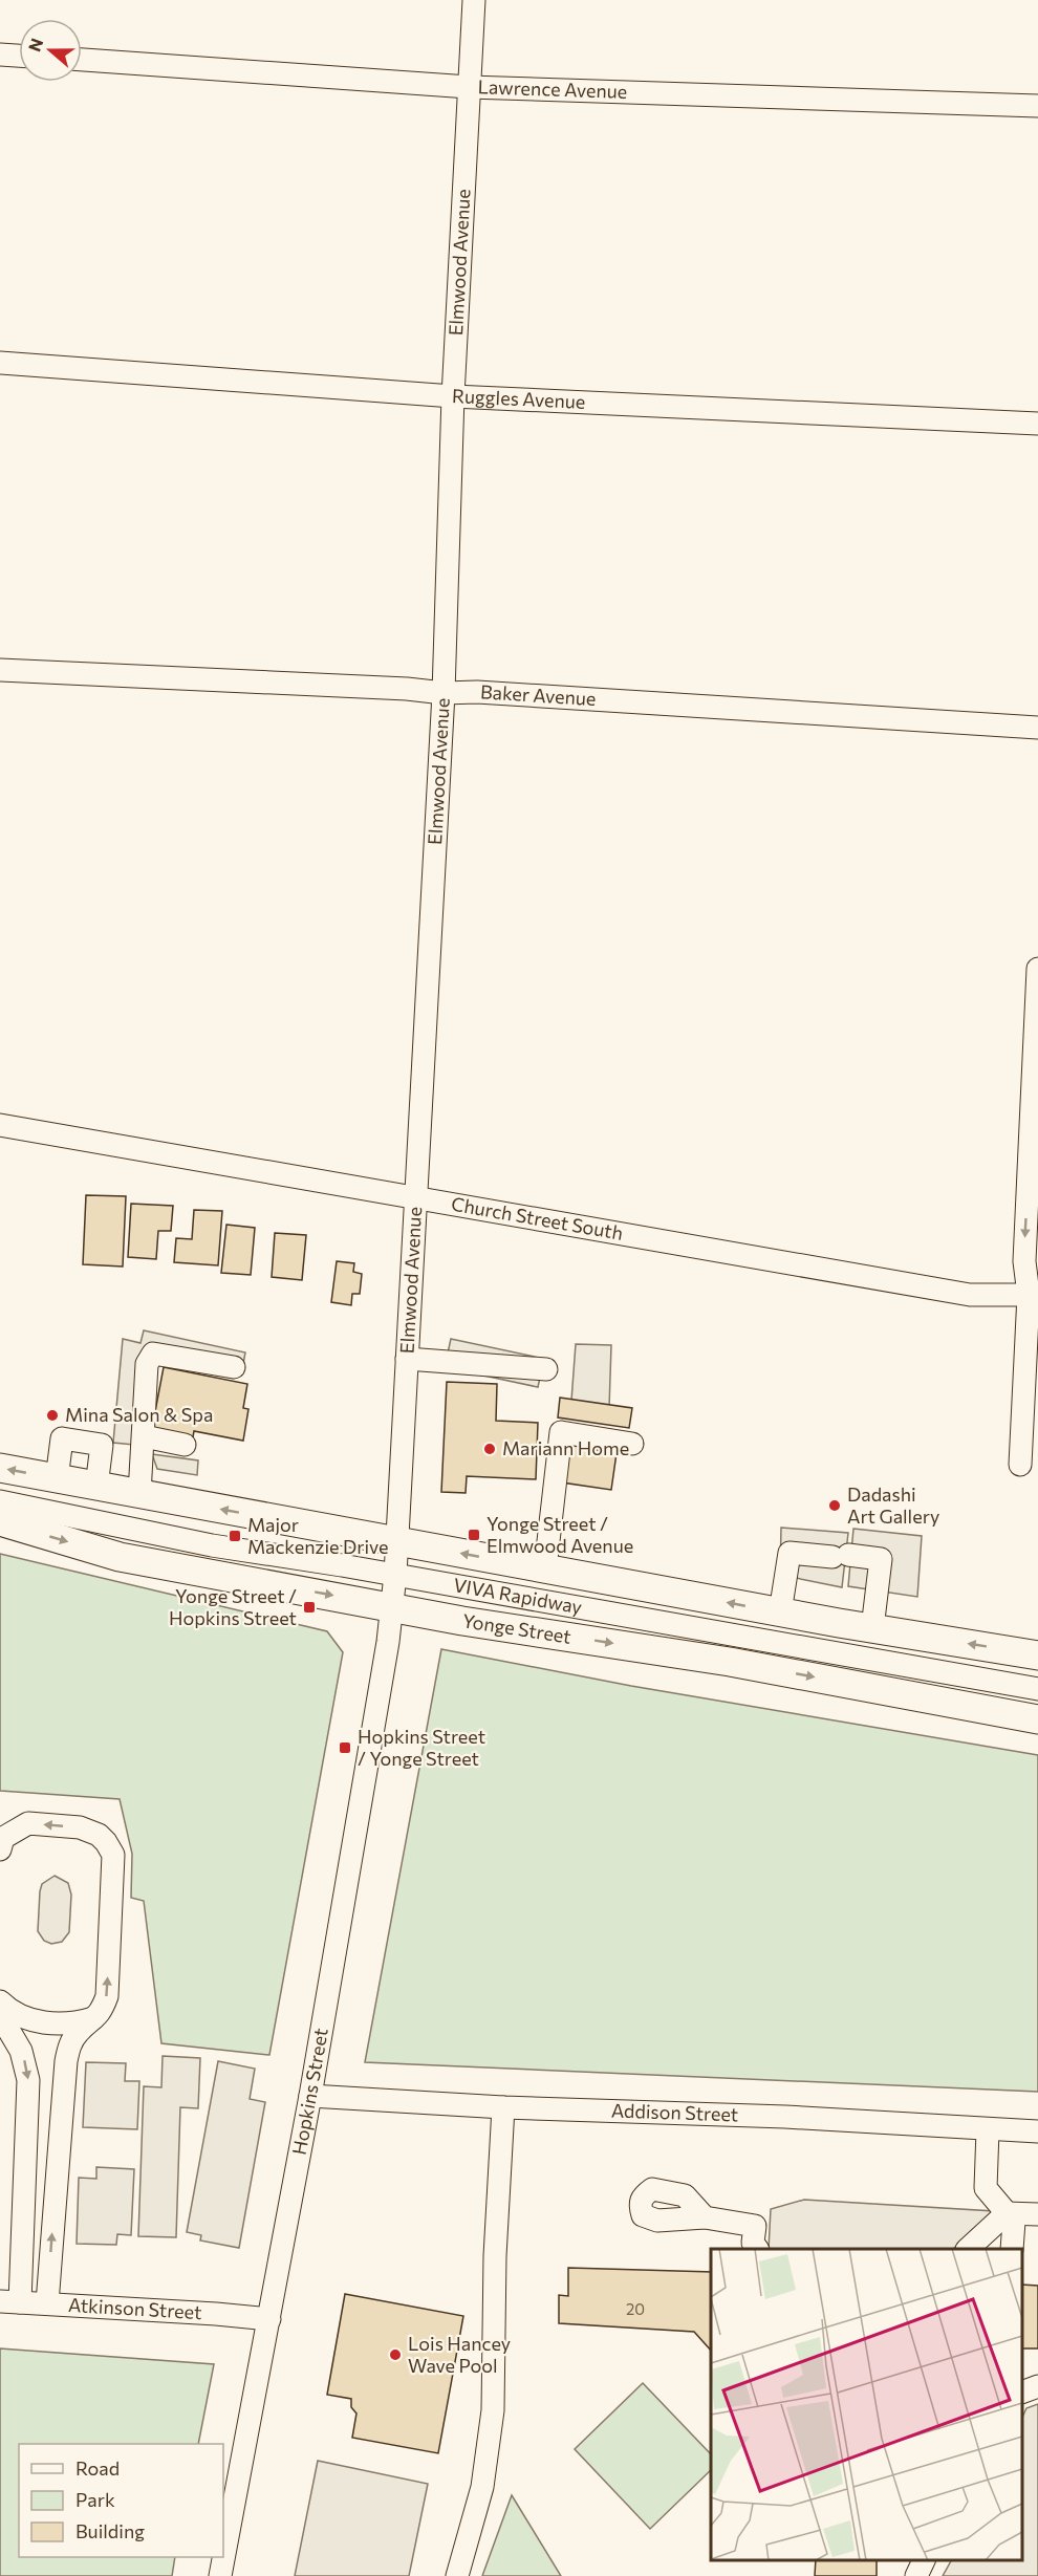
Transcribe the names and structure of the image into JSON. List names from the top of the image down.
{
  "streets": {
    "main road": ["Yonge Street"],
    "street": [
      "Lawrence Avenue",
      "Elmwood Avenue",
      "Ruggles Avenue",
      "Baker Avenue",
      "Church Street South",
      "VIVA Rapidway",
      "Hopkins Street",
      "Addison Street",
      "Atkinson Street"
    ]
  },
  "crossings": [
    ["Lawrence Avenue", "Elmwood Avenue"],
    ["Elmwood Avenue", "Ruggles Avenue"],
    ["Elmwood Avenue", "Baker Avenue"],
    ["Elmwood Avenue", "Church Street South"],
    ["Elmwood Avenue", "VIVA Rapidway"],
    ["Elmwood Avenue", "Hopkins Street"],
    ["VIVA Rapidway", "Hopkins Street"],
    ["Yonge Street", "Hopkins Street"],
    ["Hopkins Street", "Addison Street"],
    ["Hopkins Street", "Atkinson Street"]
  ],
  "places": {
    "other": [
      "Mina Salon & Spa",
      "Mariann Home",
      "Dadashi Art Gallery",
      "Lois Hancey Wave Pool"
    ],
    "transit": [
      "Yonge Street / Elmwood Avenue",
      "Major Mackenzie Drive",
      "Yonge Street / Hopkins Street",
      "Hopkins Street / Yonge Street"
    ]
  },
  "house_numbers": ["20"],
  "legend": ["Road", "Park", "Building"],
  "north": "left"
}
